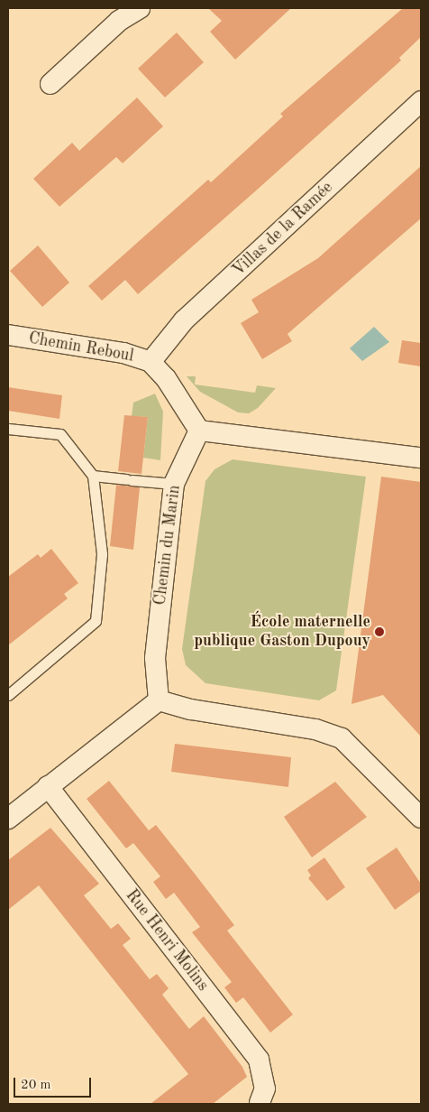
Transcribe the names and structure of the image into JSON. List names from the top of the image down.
{
  "streets": {
    "street": [
      "Villas de la Ramée",
      "Chemin Reboul",
      "Chemin du Marin",
      "Rue Henri Molins"
    ]
  },
  "crossings": [
    ["Villas de la Ramée", "Chemin Reboul"],
    ["Chemin Reboul", "Chemin du Marin"]
  ],
  "places": ["École maternelle publique Gaston Dupouy"],
  "scale_bar": "20 m"
}
